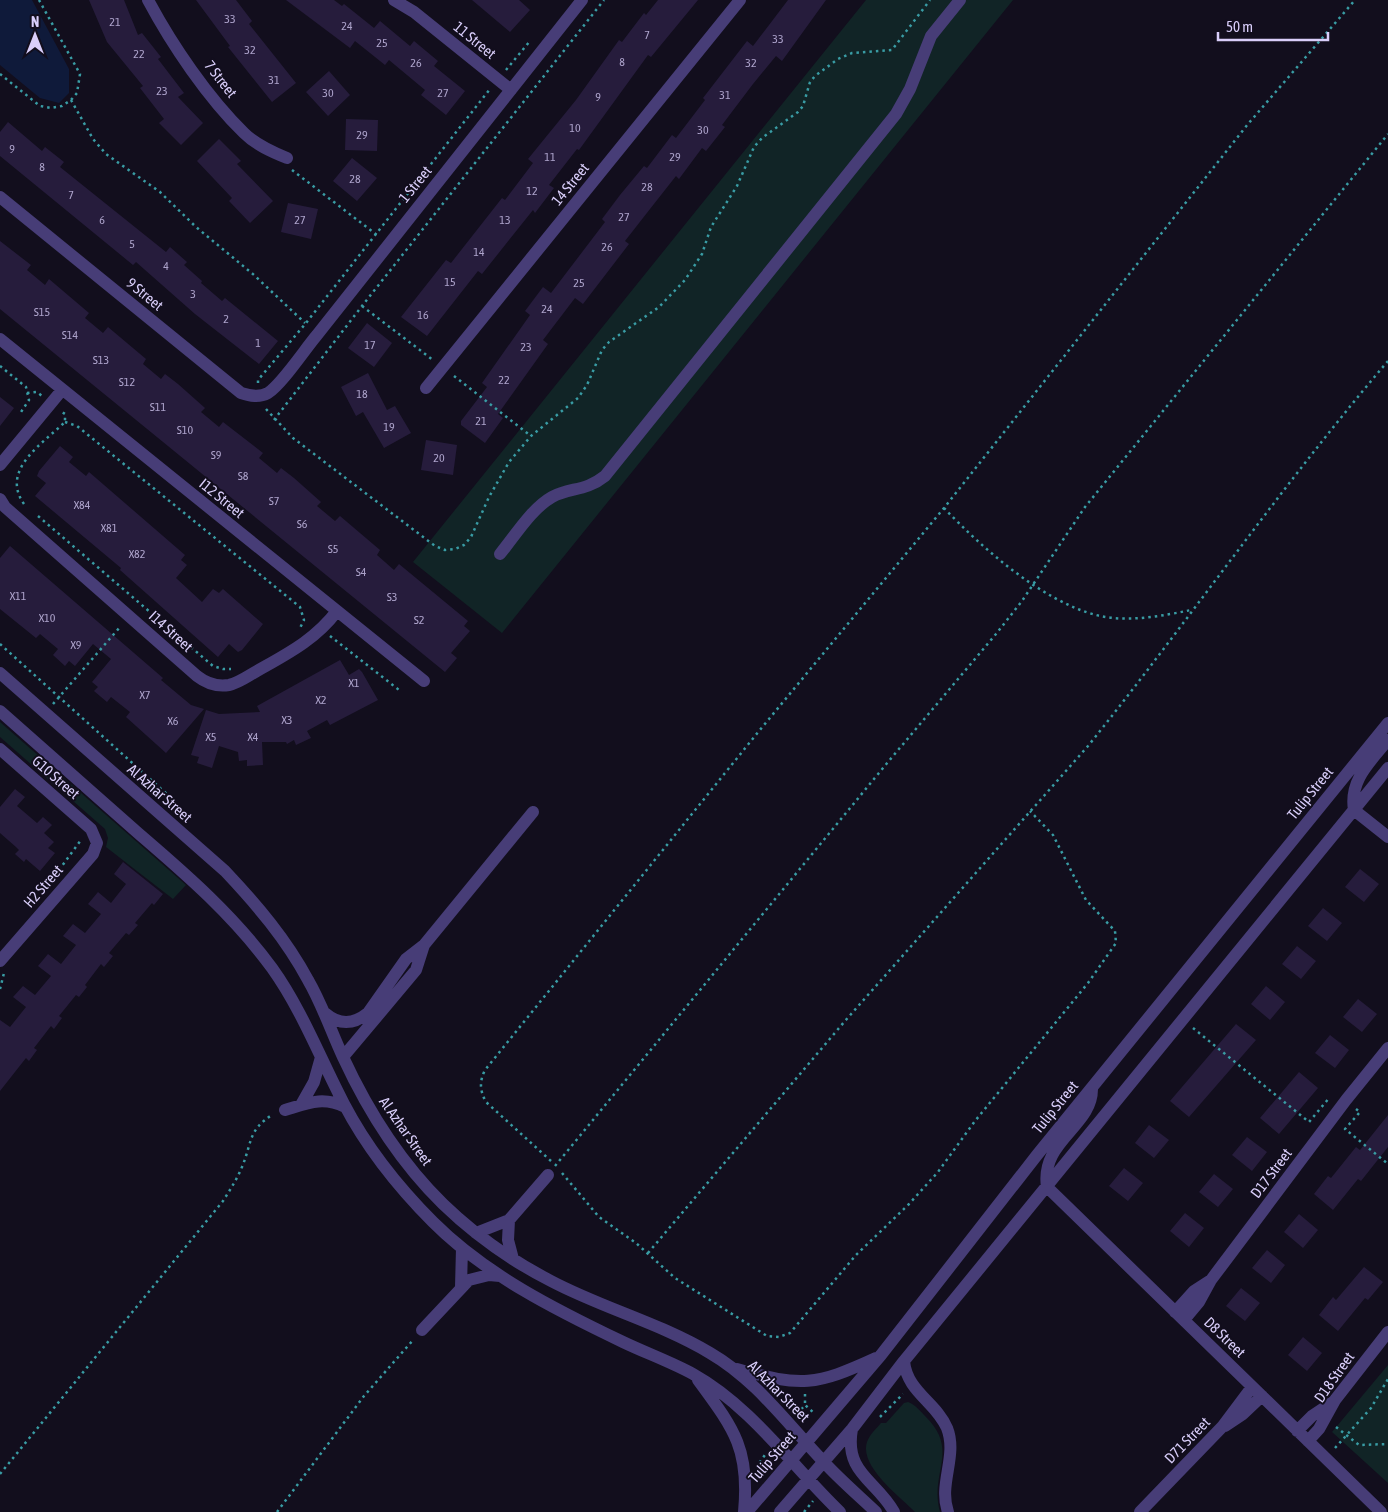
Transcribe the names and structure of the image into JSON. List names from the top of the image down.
{
  "streets": {
    "street": [
      "11 Street",
      "7 Street",
      "1 Street",
      "14 Street",
      "9 Street",
      "I12 Street",
      "I14 Street",
      "G10 Street",
      "Al Azhar Street",
      "Tulip Street",
      "H2 Street",
      "D17 Street",
      "D8 Street",
      "D18 Street",
      "D71 Street"
    ]
  },
  "crossings": [
    ["11 Street", "1 Street"],
    ["1 Street", "9 Street"],
    ["I12 Street", "I14 Street"],
    ["G10 Street", "H2 Street"],
    ["Al Azhar Street", "Tulip Street"],
    ["D17 Street", "D8 Street"],
    ["D8 Street", "D18 Street"],
    ["D8 Street", "D71 Street"]
  ],
  "house_numbers": [
    "33",
    "21",
    "24",
    "7",
    "33",
    "25",
    "32",
    "22",
    "8",
    "26",
    "32",
    "31",
    "23",
    "30",
    "27",
    "31",
    "9",
    "10",
    "30",
    "29",
    "9",
    "11",
    "29",
    "8",
    "28",
    "28",
    "12",
    "7",
    "27",
    "6",
    "27",
    "13",
    "5",
    "26",
    "14",
    "4",
    "15",
    "25",
    "3",
    "24",
    "S15",
    "16",
    "2",
    "S14",
    "1",
    "17",
    "23",
    "S13",
    "22",
    "S12",
    "18",
    "S11",
    "21",
    "19",
    "S10",
    "S9",
    "20",
    "S8",
    "S7",
    "X84",
    "S6",
    "X81",
    "S5",
    "X82",
    "S4",
    "X11",
    "S3",
    "X10",
    "S2",
    "X9",
    "X1",
    "X7",
    "X2",
    "X3",
    "X6",
    "X5",
    "X4"
  ],
  "scale_bar": "50 m",
  "north": "top"
}
